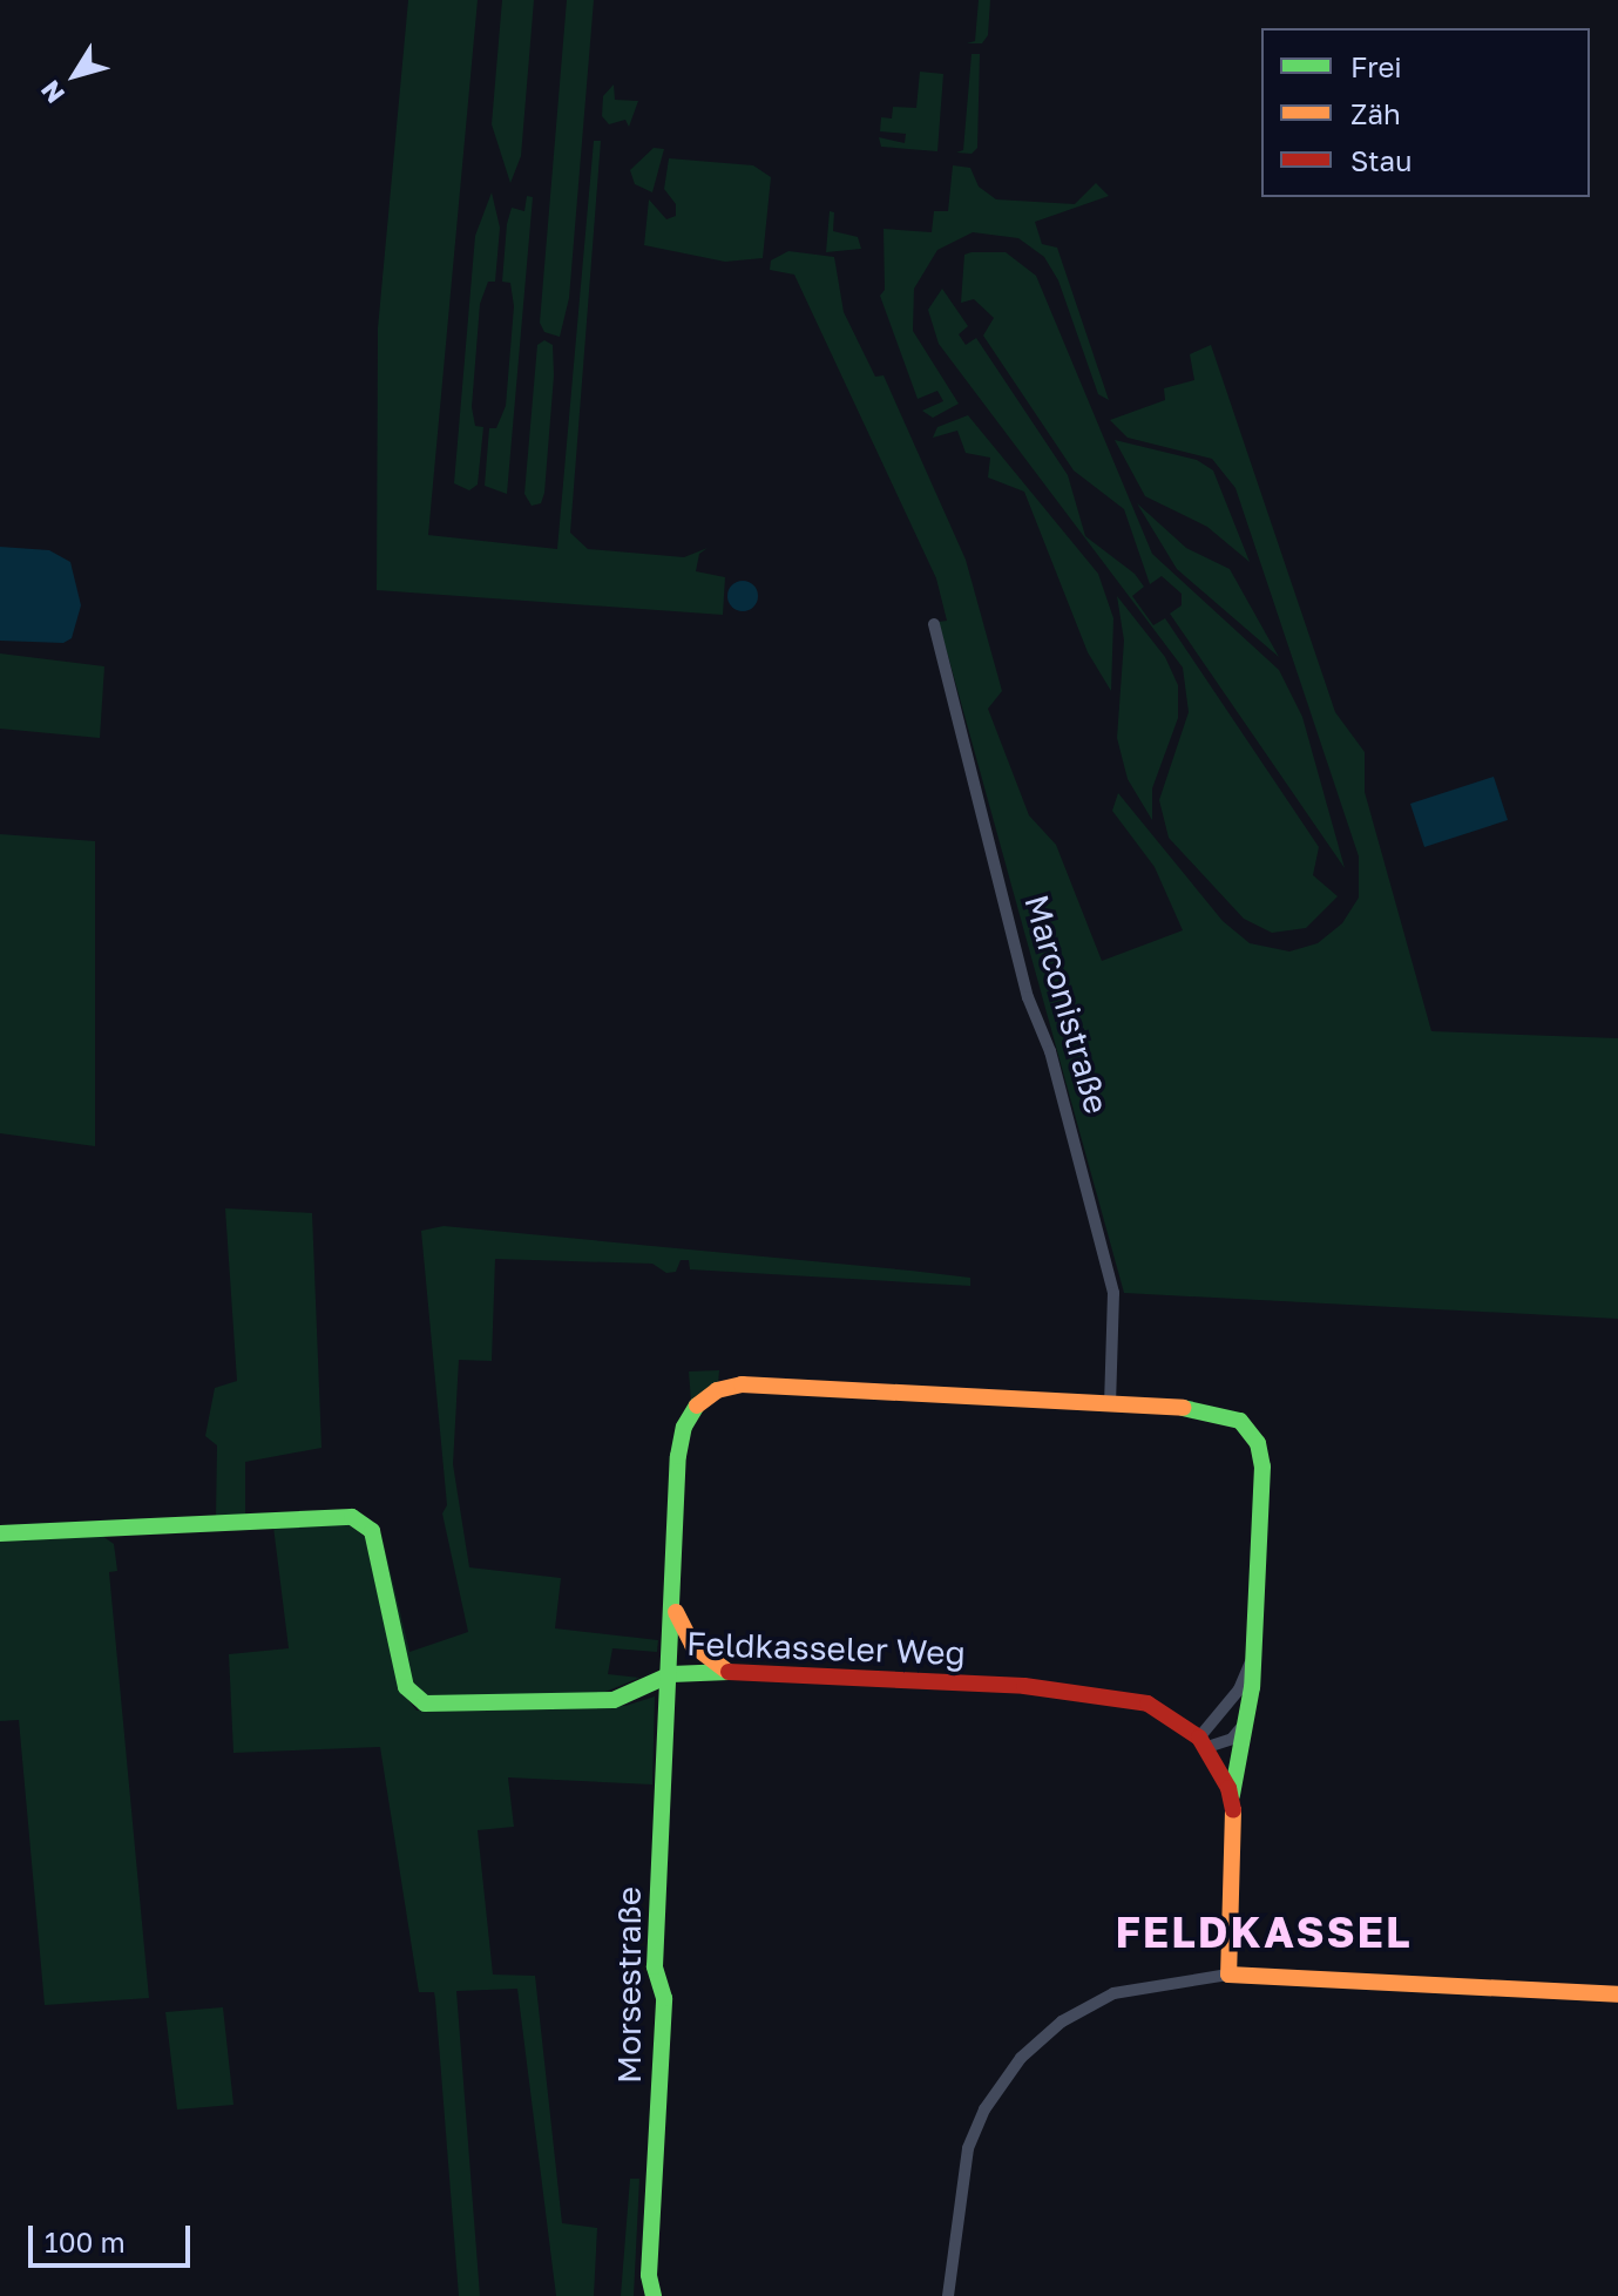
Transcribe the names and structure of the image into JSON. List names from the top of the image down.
{
  "streets": {
    "street": ["Marconistraße", "Feldkasseler Weg", "Morsestraße"]
  },
  "crossings": [
    ["Feldkasseler Weg", "Morsestraße"]
  ],
  "districts": ["FELDKASSEL"],
  "legend": ["Frei", "Zäh", "Stau"],
  "scale_bar": "100 m",
  "north": "bottom left"
}
